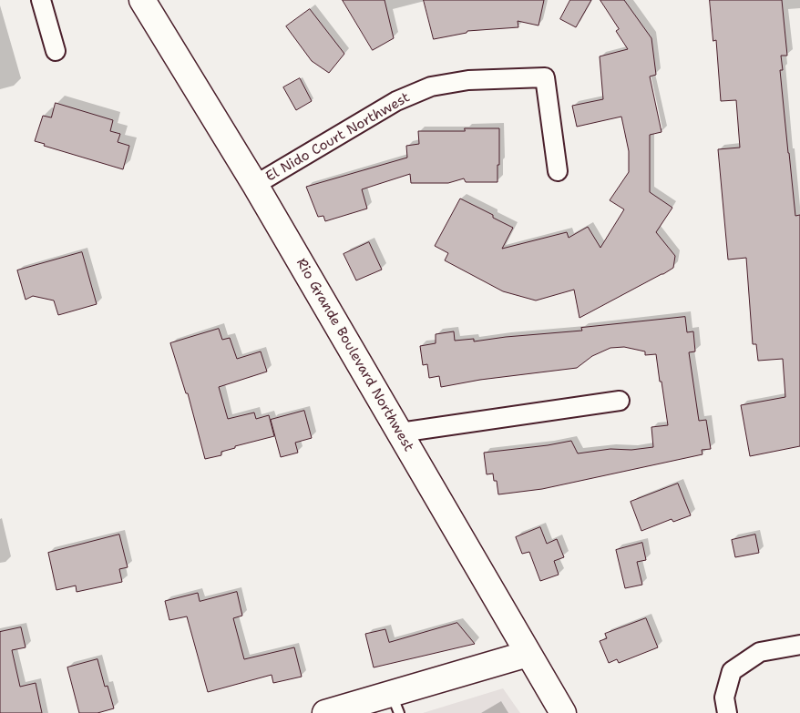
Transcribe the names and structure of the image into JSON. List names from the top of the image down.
{
  "streets": {
    "main road": ["Rio Grande Boulevard Northwest"],
    "street": ["El Nido Court Northwest"]
  },
  "crossings": [
    ["El Nido Court Northwest", "Rio Grande Boulevard Northwest"]
  ]
}
